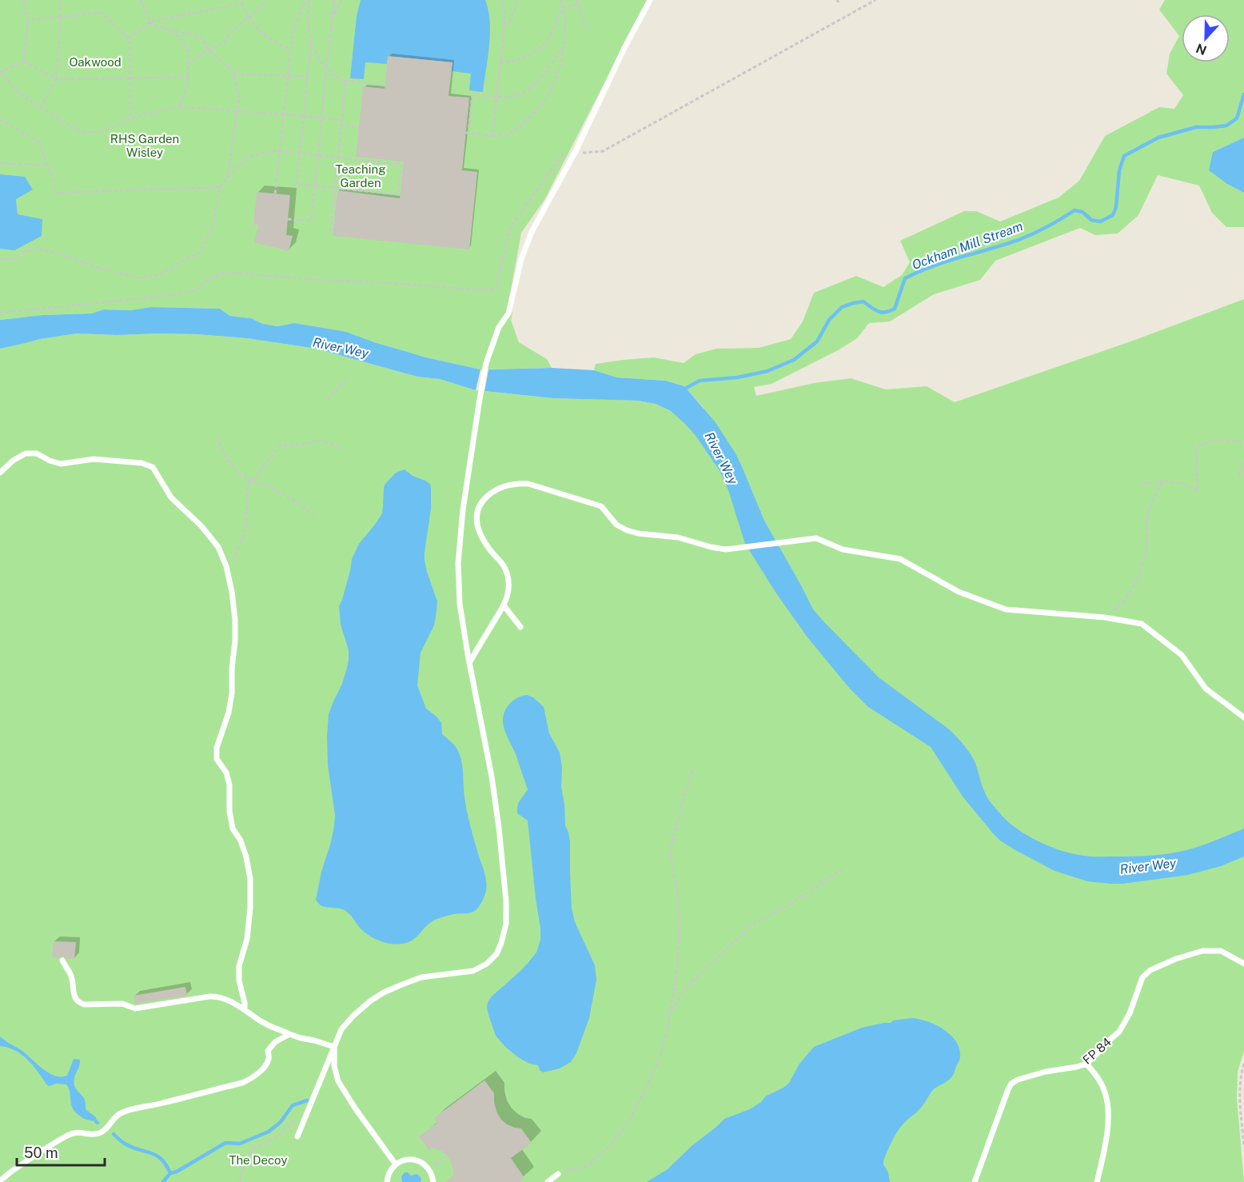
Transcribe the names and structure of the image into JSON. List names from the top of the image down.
{
  "streets": {
    "lane": ["FP 84"]
  },
  "water": ["Ockham Mill Stream", "River Wey"],
  "parks": [
    "Oakwood",
    "RHS Garden Wisley",
    "Teaching Garden",
    "The Decoy"
  ],
  "scale_bar": "50 m",
  "north": "bottom"
}
